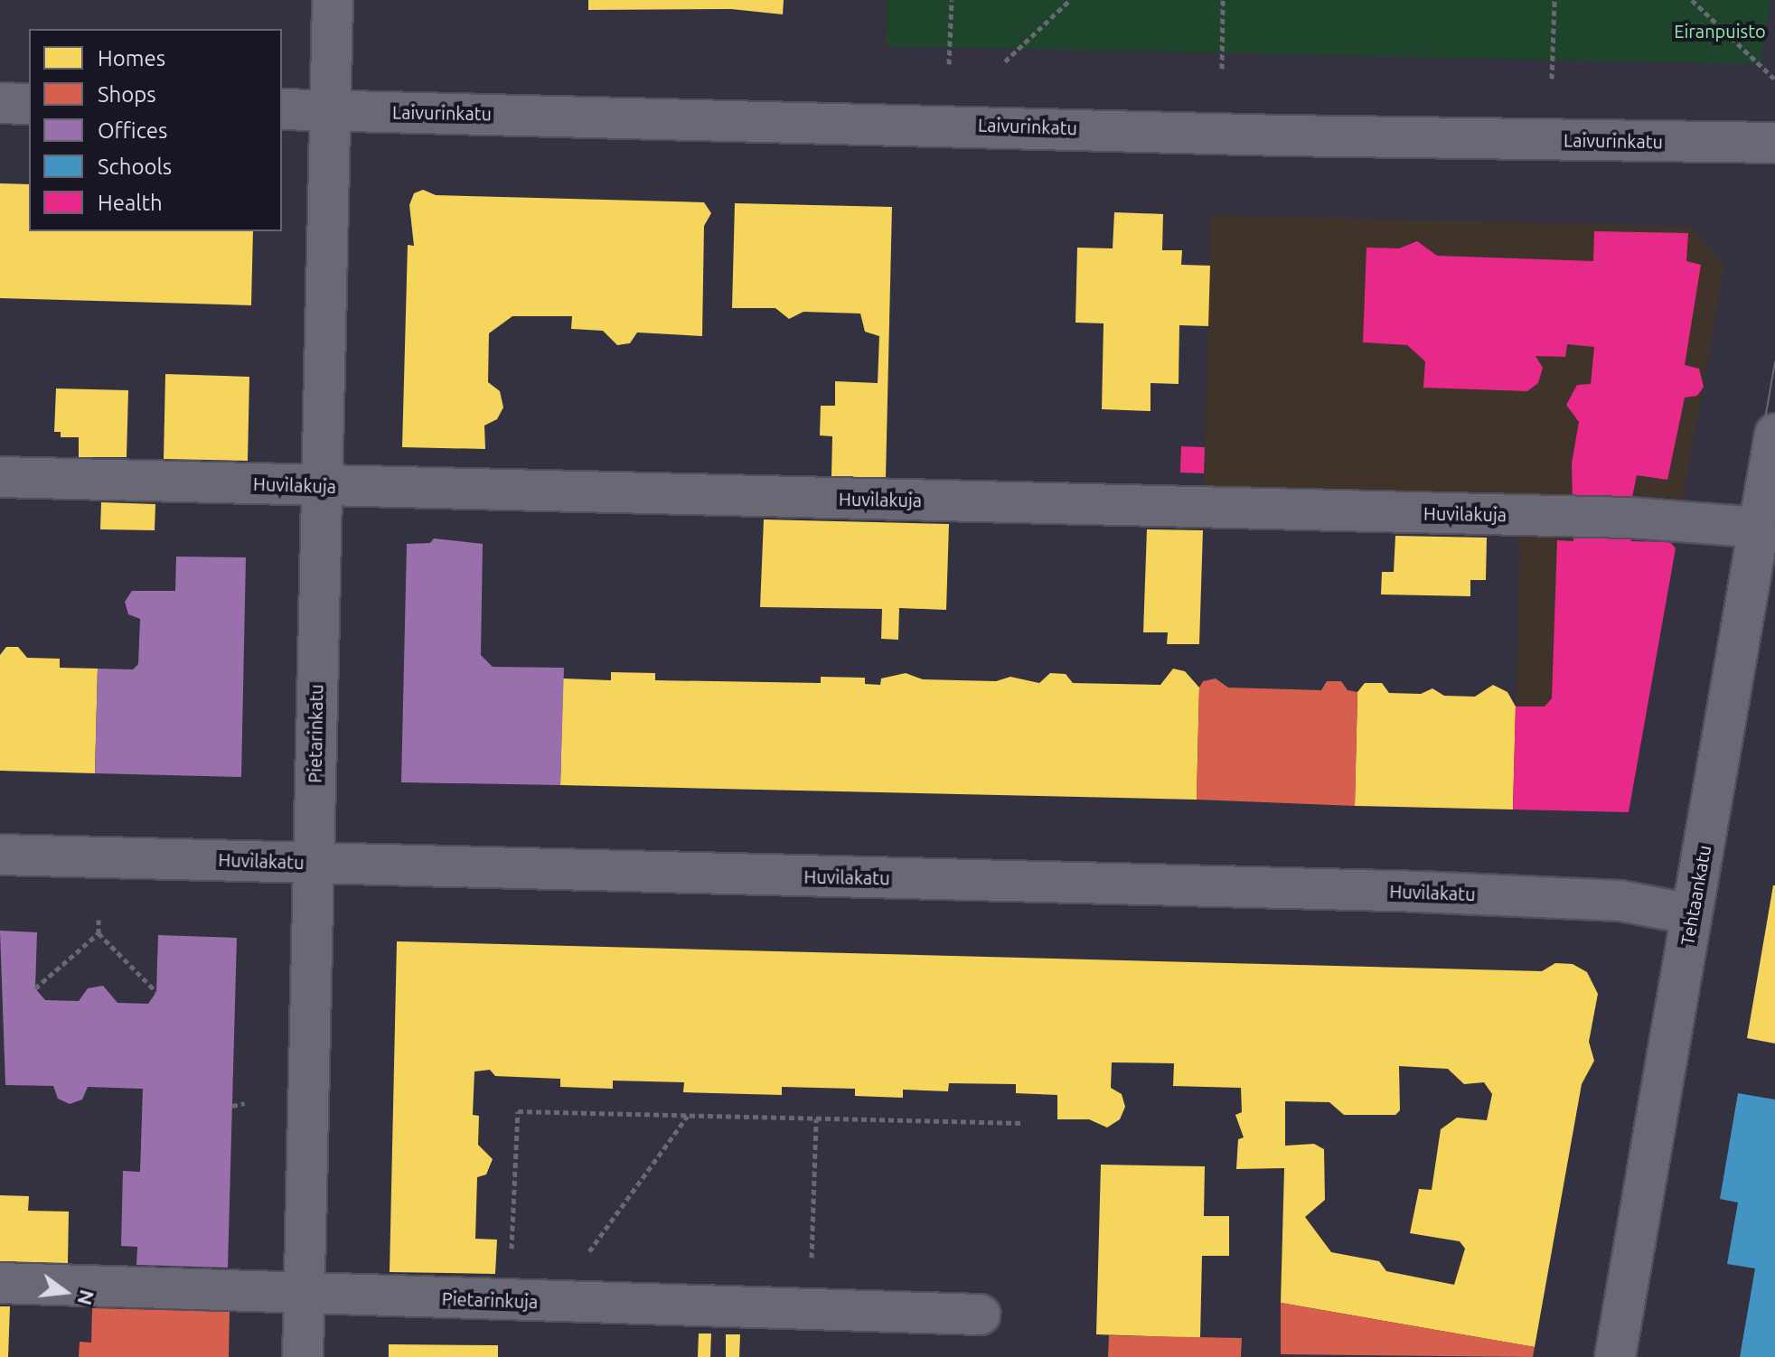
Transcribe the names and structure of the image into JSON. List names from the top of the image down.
{
  "streets": {
    "street": [
      "Laivurinkatu",
      "Huvilakuja",
      "Pietarinkatu",
      "Huvilakatu",
      "Tehtaankatu",
      "Pietarinkuja"
    ]
  },
  "crossings": [
    ["Laivurinkatu", "Pietarinkatu"],
    ["Huvilakuja", "Pietarinkatu"],
    ["Huvilakuja", "Tehtaankatu"],
    ["Pietarinkatu", "Huvilakatu"],
    ["Pietarinkatu", "Pietarinkuja"],
    ["Huvilakatu", "Tehtaankatu"]
  ],
  "parks": ["Eiranpuisto"],
  "legend": [
    "Homes",
    "Shops",
    "Offices",
    "Schools",
    "Health"
  ],
  "north": "right"
}
